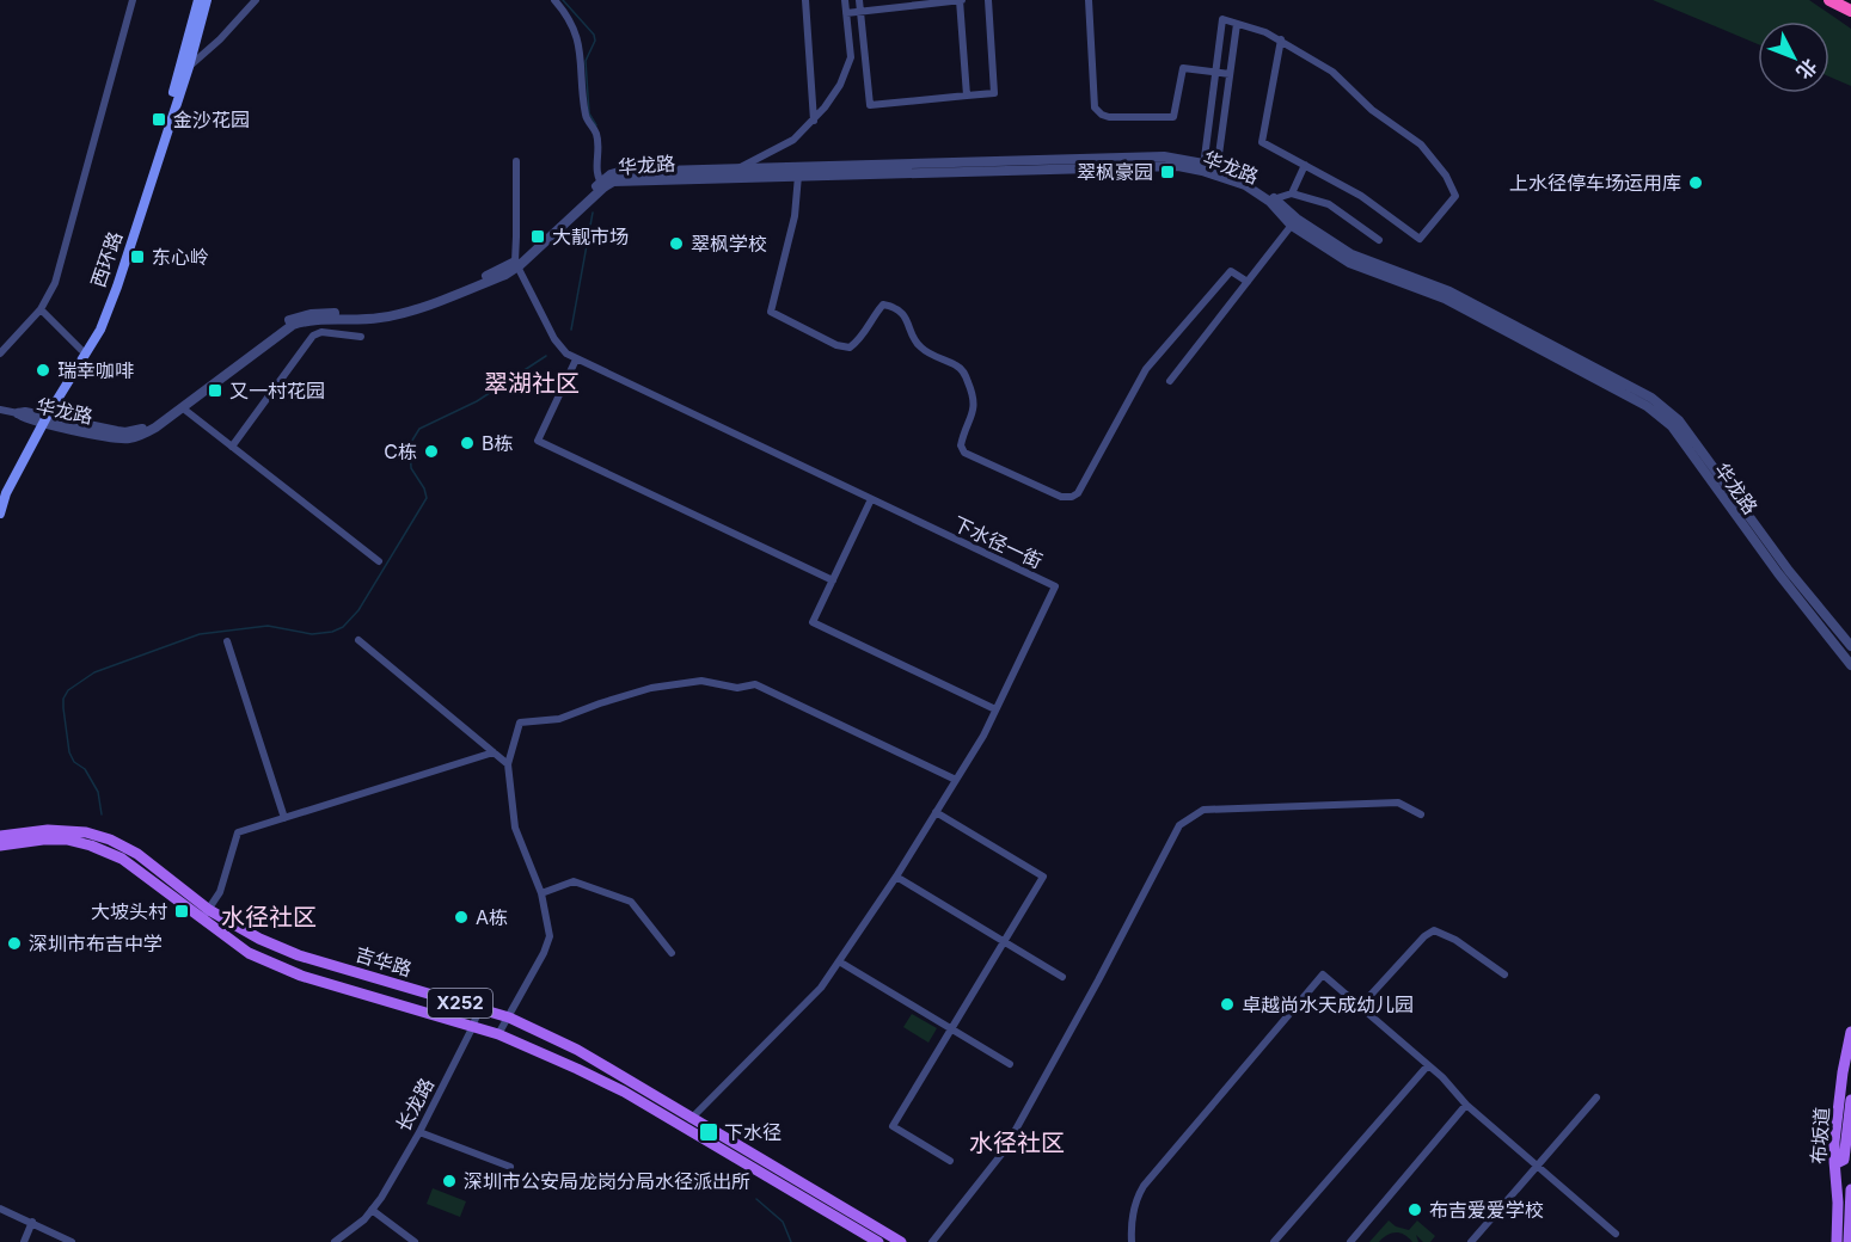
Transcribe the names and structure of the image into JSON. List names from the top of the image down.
{
  "streets": {
    "main road": [
      "西环路",
      "吉华路",
      "X252",
      "布坂道"
    ],
    "street": ["华龙路", "下水径一街", "长龙路"]
  },
  "crossings": [
    ["华龙路", "西环路"],
    ["华龙路", "下水径一街"],
    ["下水径一街", "吉华路"],
    ["吉华路", "长龙路"]
  ],
  "districts": ["翠湖社区", "水径社区", "水径社区"],
  "places": {
    "transit": [
      "金沙花园",
      "翠枫豪园",
      "大靓市场",
      "东心岭",
      "又一村花园",
      "大坡头村",
      "下水径"
    ],
    "other": [
      "上水径停车场运用库",
      "翠枫学校",
      "瑞幸咖啡",
      "B栋",
      "C栋",
      "A栋",
      "深圳市布吉中学",
      "卓越尚水天成幼儿园",
      "深圳市公安局龙岗分局水径派出所",
      "布吉爱爱学校"
    ]
  },
  "north": "bottom right"
}
